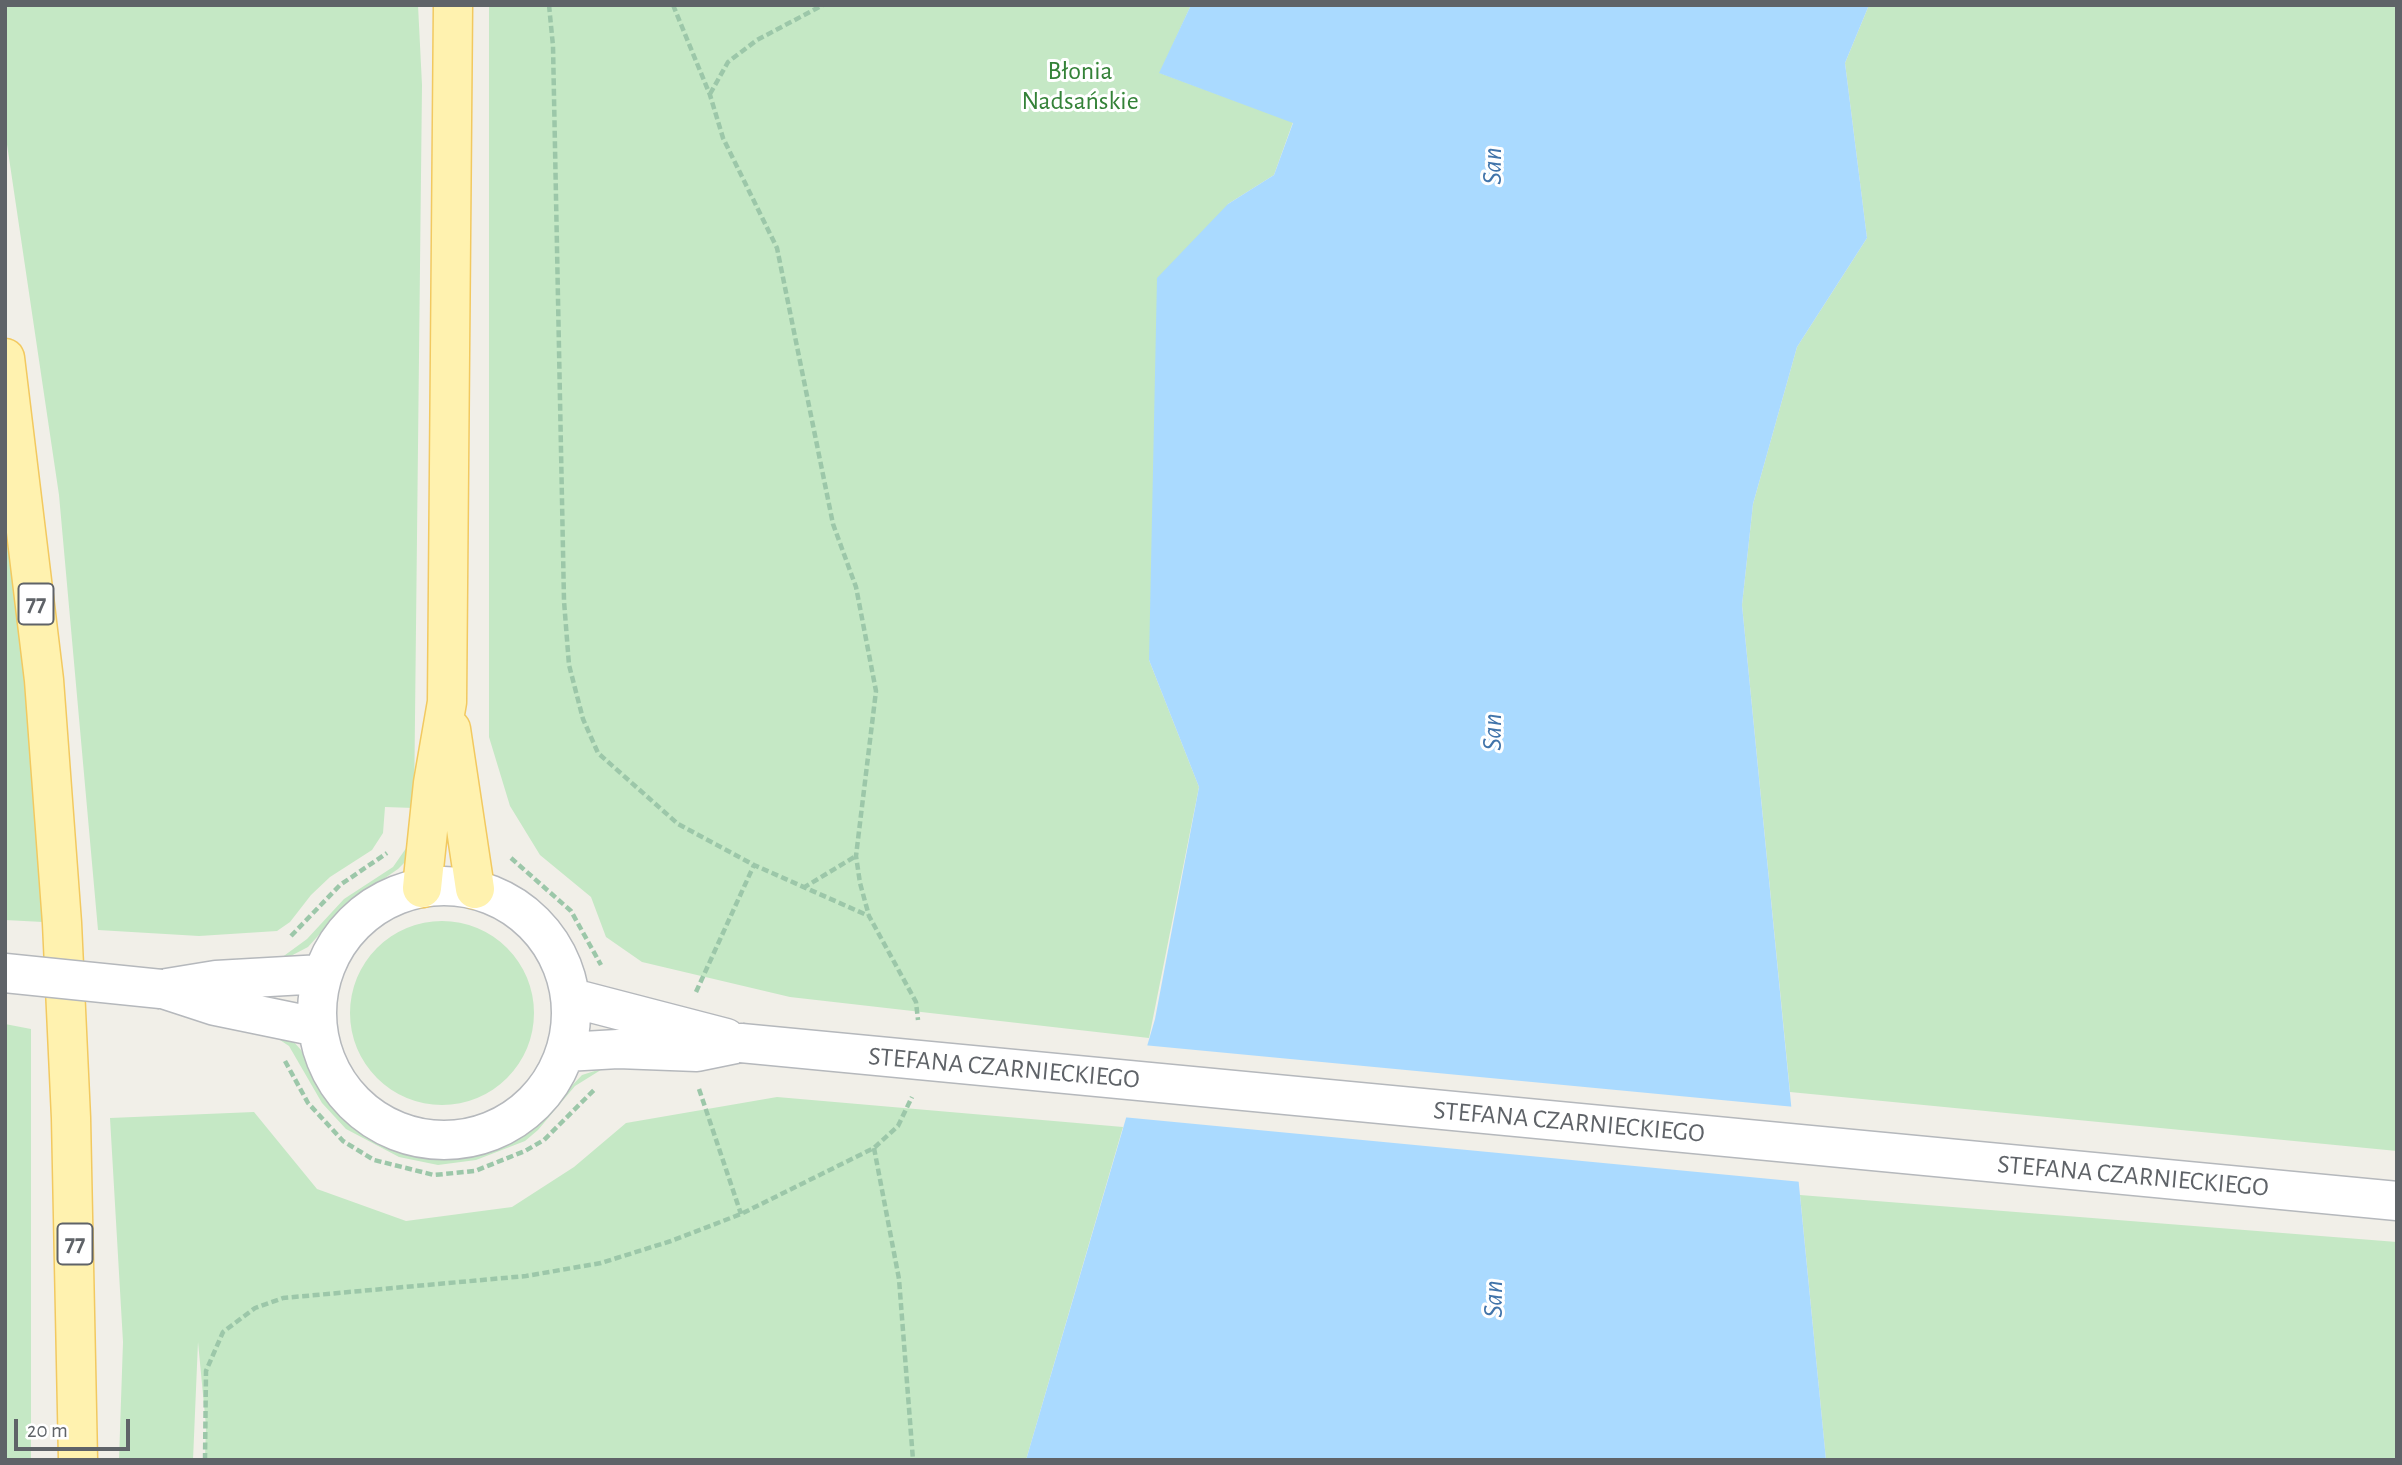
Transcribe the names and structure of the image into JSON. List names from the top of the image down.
{
  "streets": {
    "main road": ["77"],
    "street": ["STEFANA CZARNIECKIEGO"]
  },
  "water": ["San"],
  "parks": ["Błonia Nadsańskie"],
  "scale_bar": "20 m"
}
